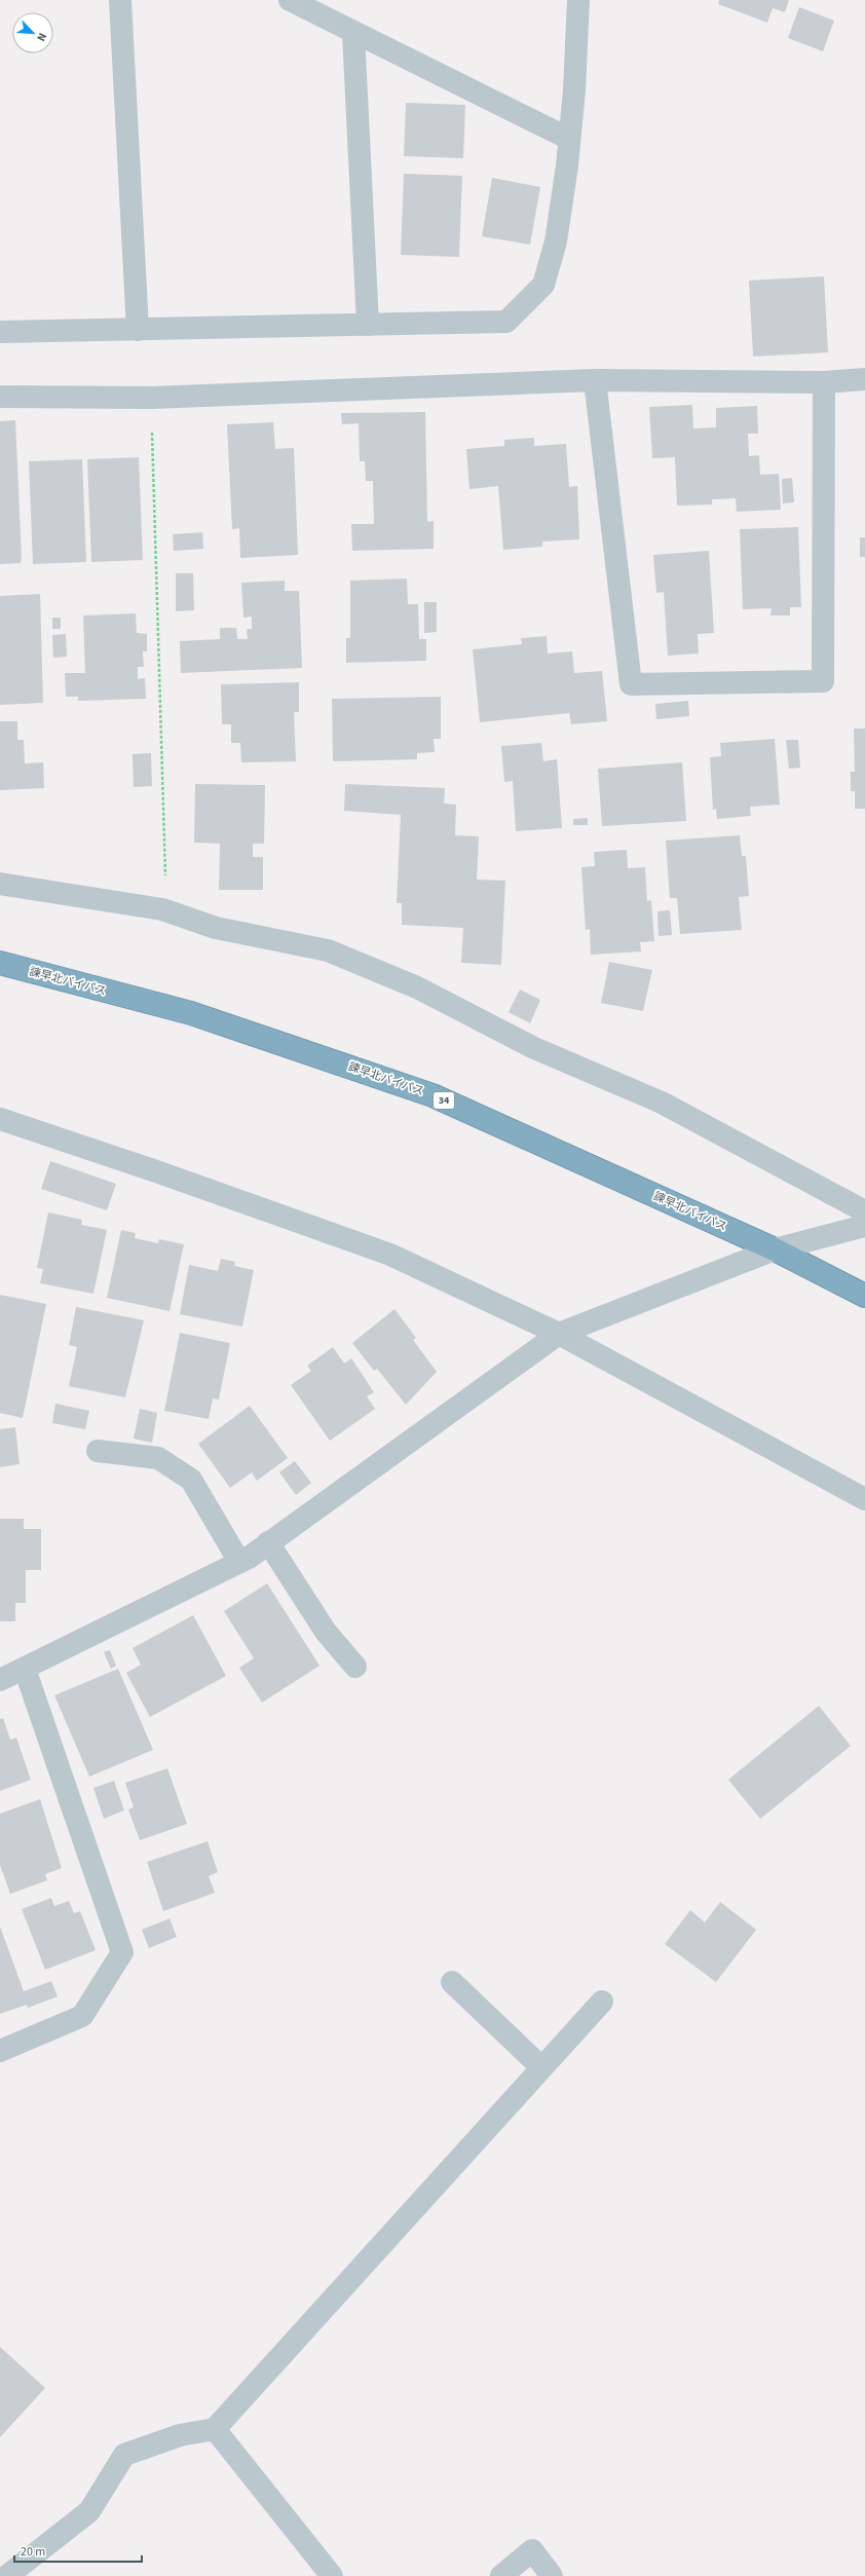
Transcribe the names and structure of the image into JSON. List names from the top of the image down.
{
  "streets": {
    "highway": ["諫早北バイパス", "34"]
  },
  "scale_bar": "20 m",
  "north": "bottom right"
}
